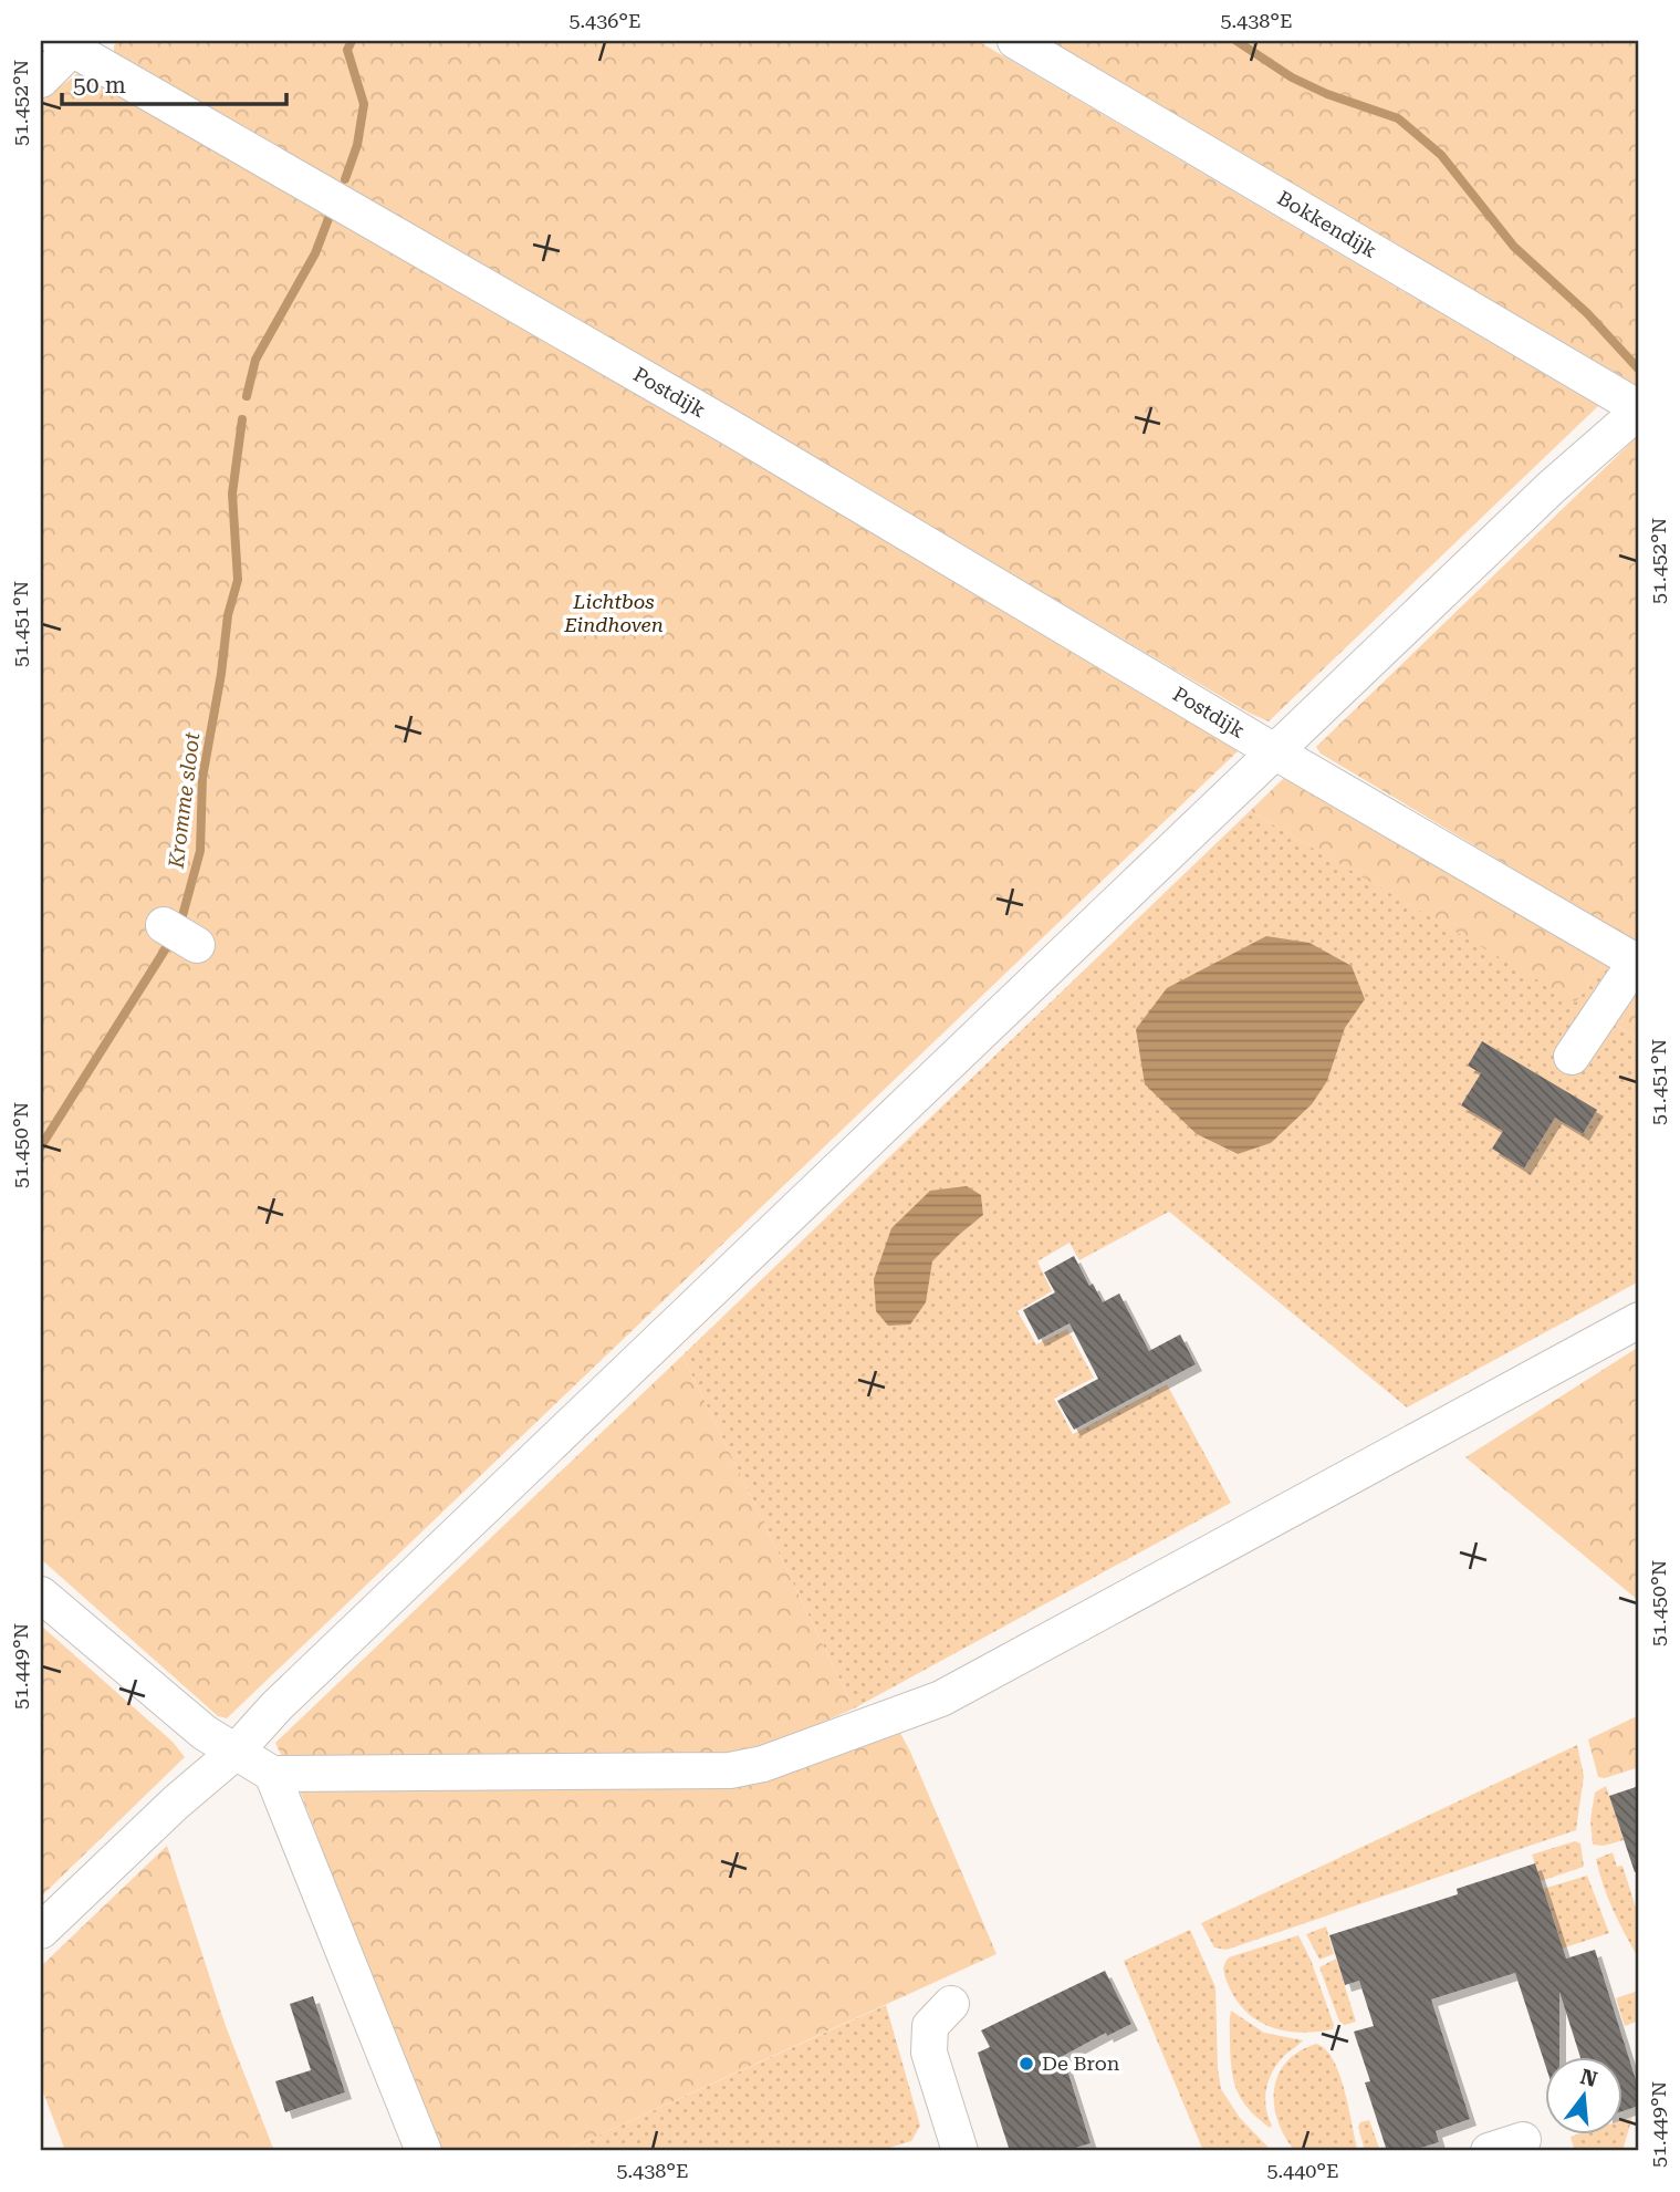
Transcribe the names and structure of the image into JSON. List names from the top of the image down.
{
  "streets": {
    "street": ["Bokkendijk", "Postdijk"]
  },
  "water": ["Kromme sloot"],
  "parks": ["Lichtbos Eindhoven"],
  "places": ["De Bron"],
  "scale_bar": "50 m",
  "north": "top",
  "coordinates": [
    "5.436°E",
    "5.438°E",
    "51.452°N",
    "51.451°N",
    "51.450°N",
    "51.449°N",
    "5.440°E"
  ]
}
